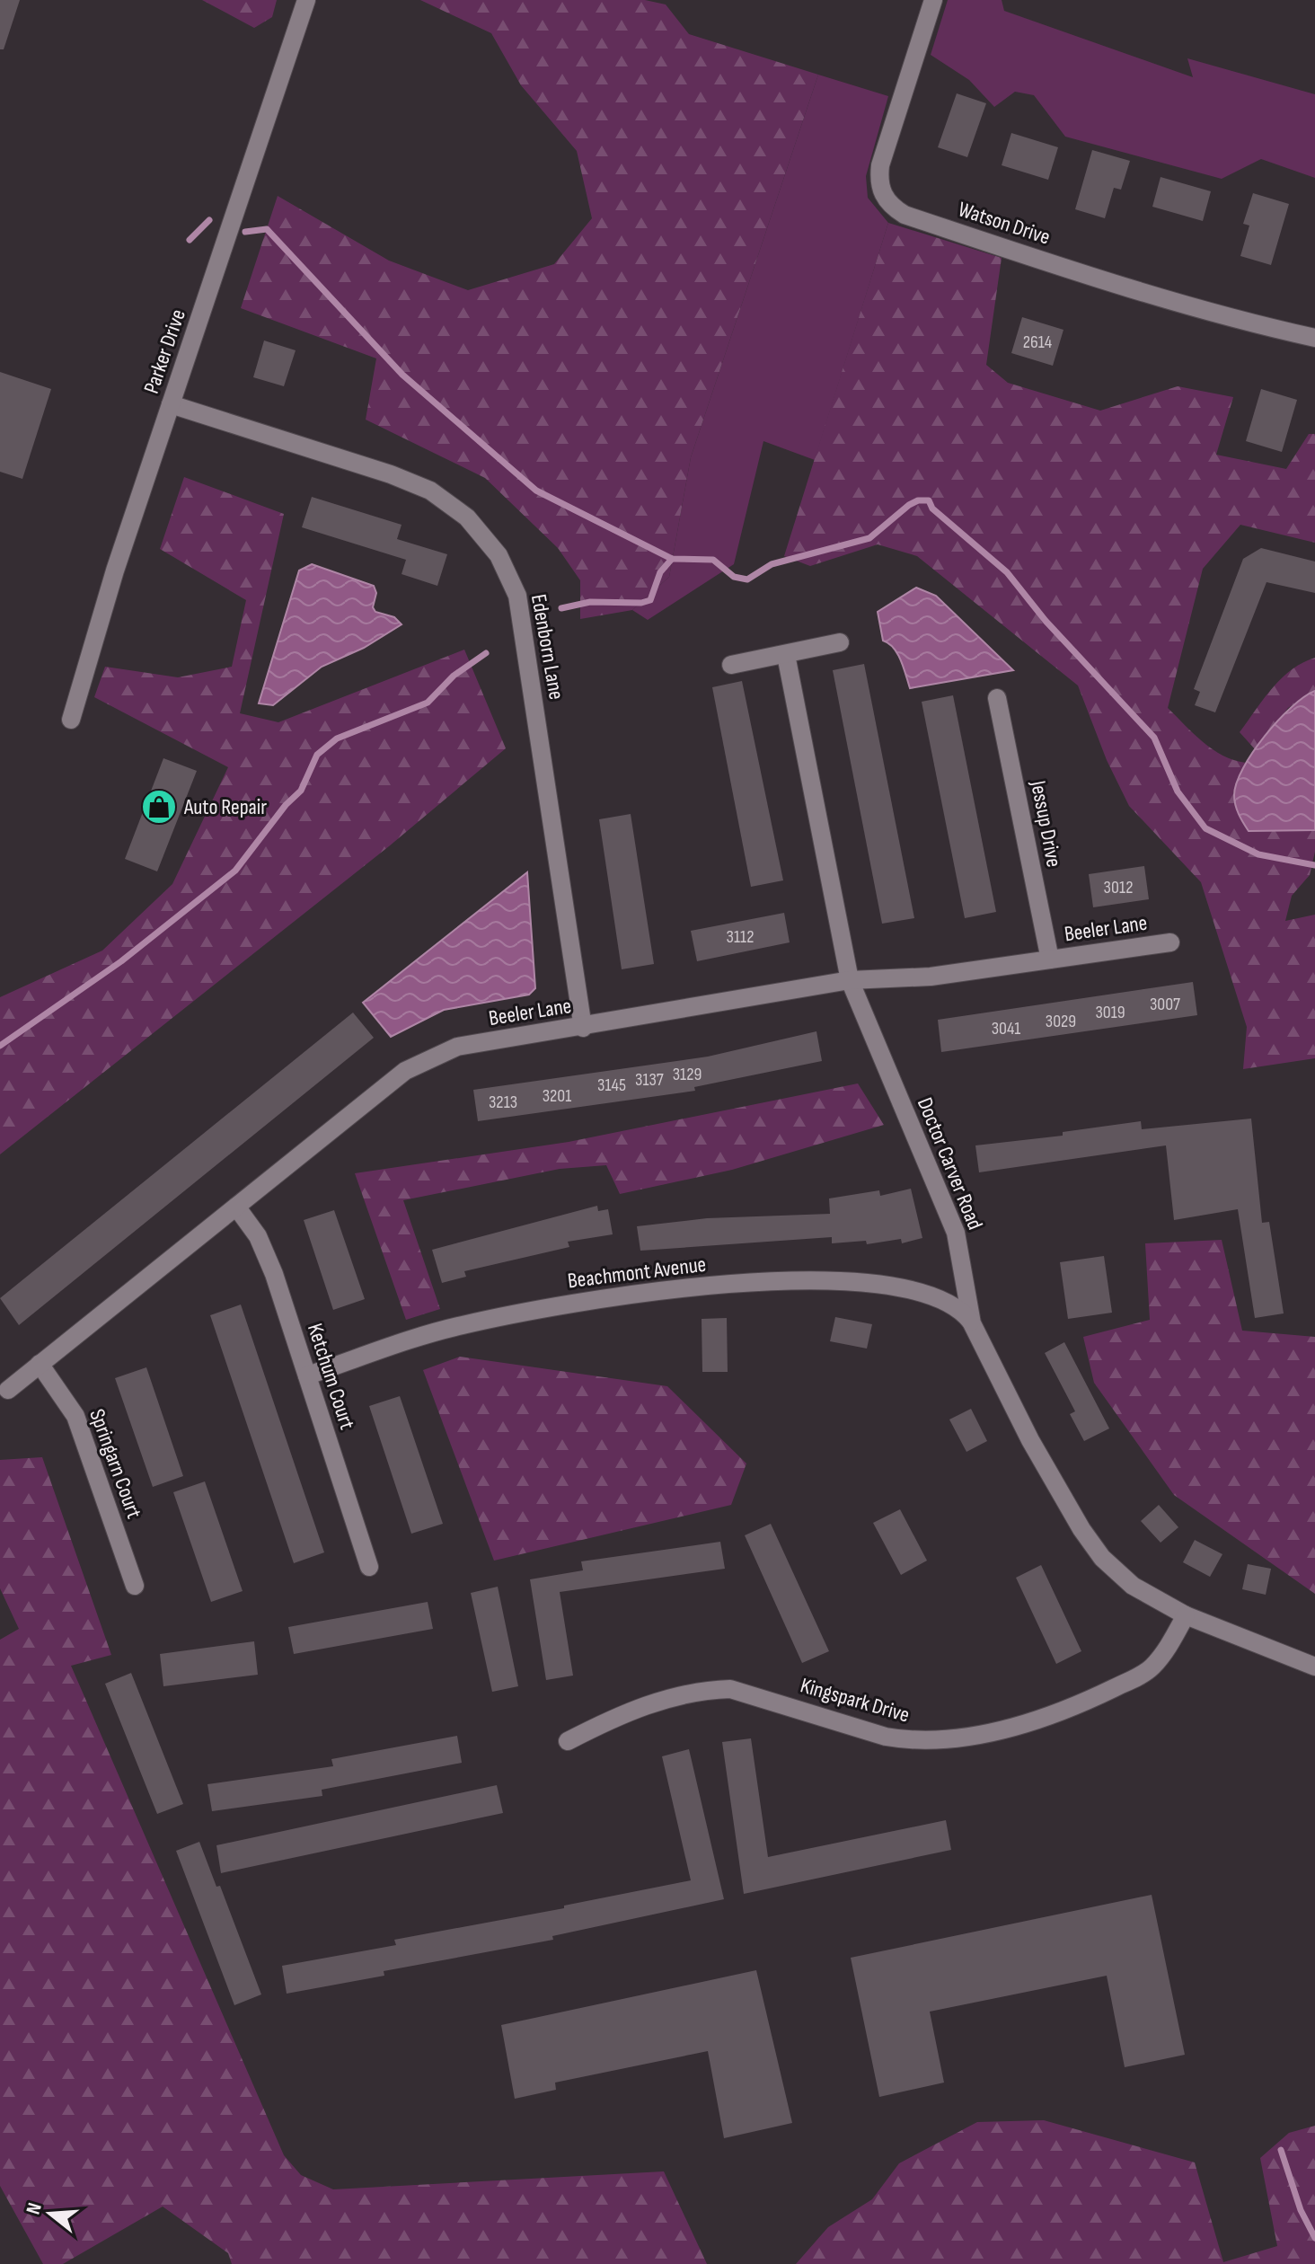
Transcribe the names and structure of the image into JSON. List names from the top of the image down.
{
  "streets": {
    "street": [
      "Watson Drive",
      "Parker Drive",
      "Edenborn Lane",
      "Jessup Drive",
      "Beeler Lane",
      "Doctor Carver Road",
      "Beachmont Avenue",
      "Ketchum Court",
      "Springarn Court",
      "Kingspark Drive"
    ]
  },
  "crossings": [
    ["Parker Drive", "Edenborn Lane"],
    ["Edenborn Lane", "Beeler Lane"],
    ["Jessup Drive", "Beeler Lane"],
    ["Beeler Lane", "Doctor Carver Road"],
    ["Beeler Lane", "Ketchum Court"],
    ["Beeler Lane", "Springarn Court"],
    ["Doctor Carver Road", "Beachmont Avenue"],
    ["Doctor Carver Road", "Kingspark Drive"],
    ["Beachmont Avenue", "Ketchum Court"]
  ],
  "places": {
    "shop": ["Auto Repair"]
  },
  "house_numbers": [
    "2614",
    "3012",
    "3112",
    "3007",
    "3019",
    "3029",
    "3041",
    "3129",
    "3137",
    "3145",
    "3201",
    "3213"
  ],
  "north": "left"
}
